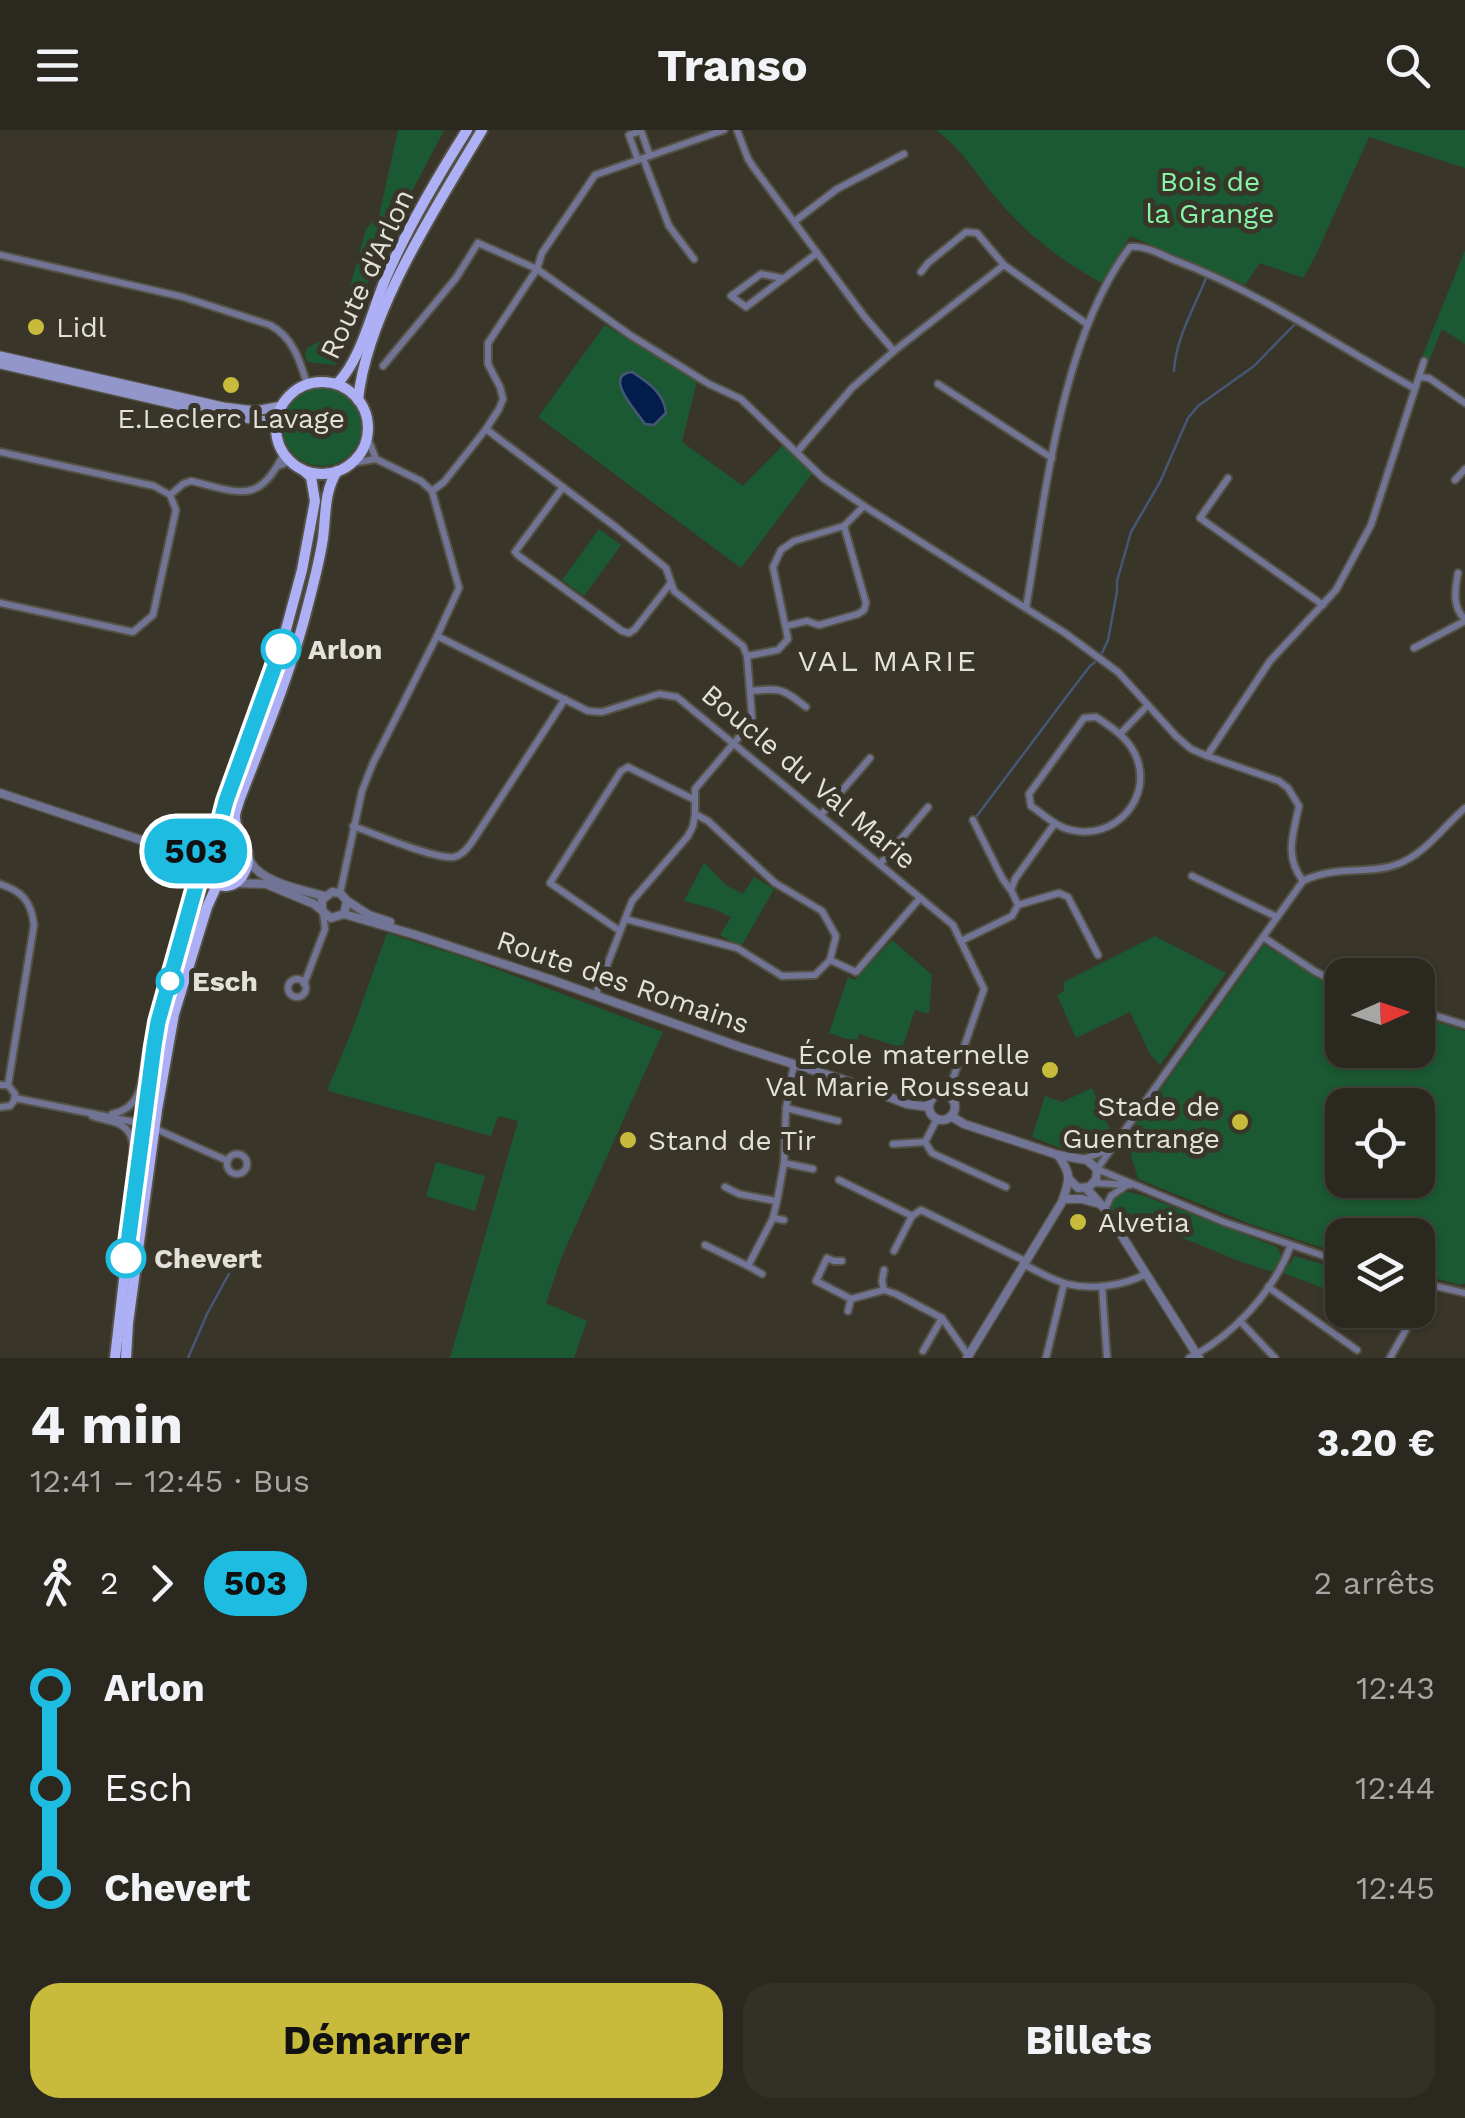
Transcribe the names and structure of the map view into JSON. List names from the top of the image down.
{
  "streets": {
    "main road": ["Route d'Arlon"],
    "street": ["Boucle du Val Marie", "Route des Romains"]
  },
  "crossings": [
    ["Boucle du Val Marie", "Route des Romains"]
  ],
  "districts": ["VAL MARIE"],
  "parks": ["Bois de la Grange"],
  "places": [
    "Lidl",
    "E.Leclerc Lavage",
    "Arlon",
    "Esch",
    "École maternelle Val Marie Rousseau",
    "Stade de Guentrange",
    "Stand de Tir",
    "Alvetia",
    "Chevert"
  ],
  "lines": ["bus line 503"],
  "north": "right",
  "page": {
    "header": "Transo",
    "on_map": "503",
    "heading": ["4 min", "12:41 – 12:45 · Bus", "3.20 €"],
    "legs": ["2", "503", "2 arrêts"],
    "list": [
      {
        "name": "Arlon",
        "value": "12:43"
      },
      {
        "name": "Esch",
        "value": "12:44"
      },
      {
        "name": "Chevert",
        "value": "12:45"
      }
    ],
    "buttons": ["Démarrer", "Billets"]
  }
}
